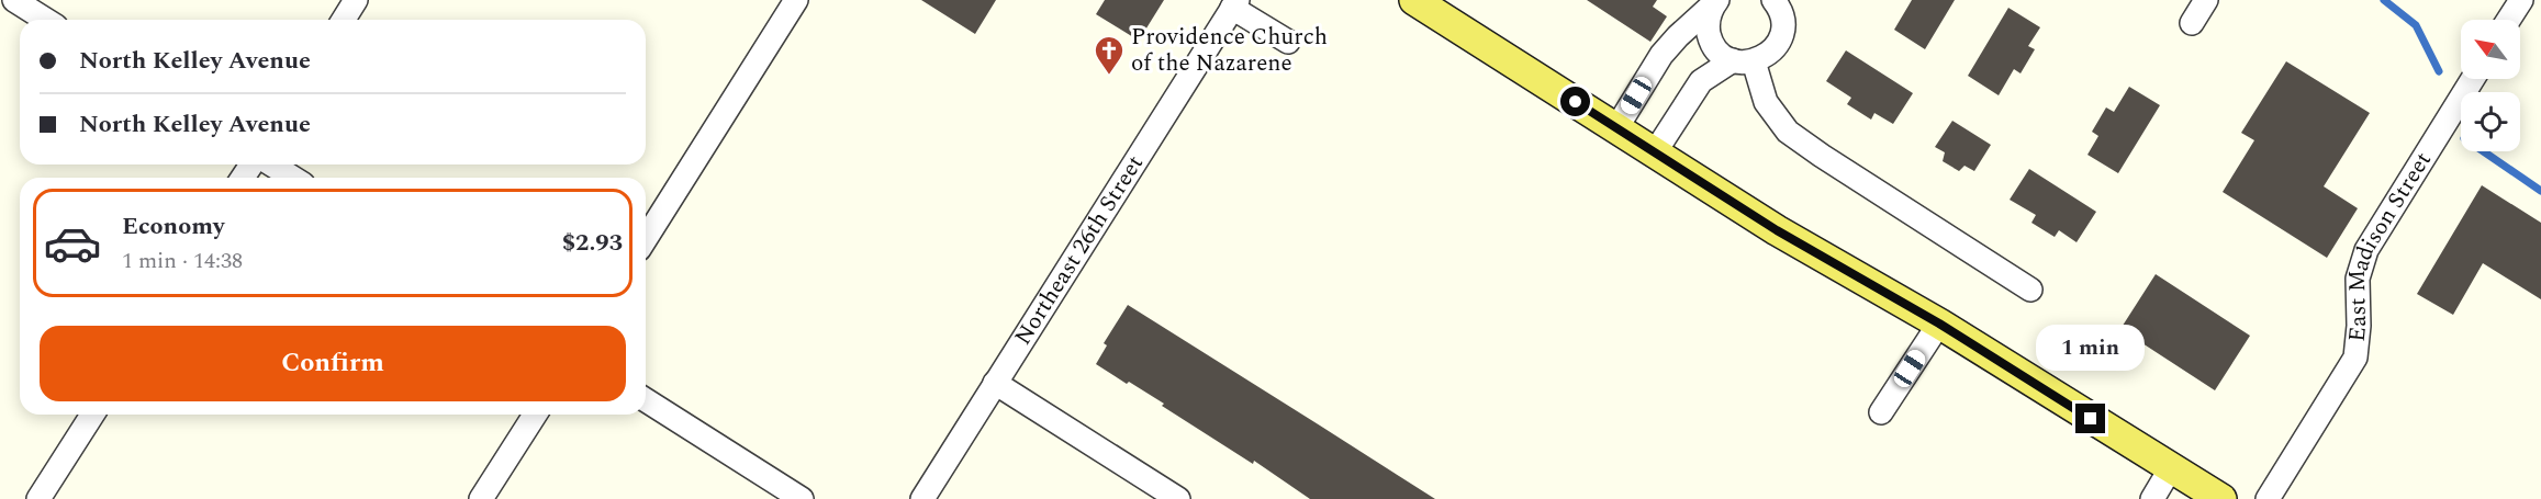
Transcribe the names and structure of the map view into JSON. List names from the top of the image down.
{
  "streets": {
    "street": ["Northeast 26th Street", "East Madison Street"]
  },
  "places": {
    "church": ["Providence Church of the Nazarene"]
  },
  "north": "top left",
  "page": {
    "banner": ["North Kelley Avenue", "North Kelley Avenue"],
    "list": [
      {
        "name": "Economy",
        "note": "1 min · 14:38",
        "value": "$2.93"
      }
    ],
    "buttons": "Confirm",
    "bubble": "1 min"
  }
}
